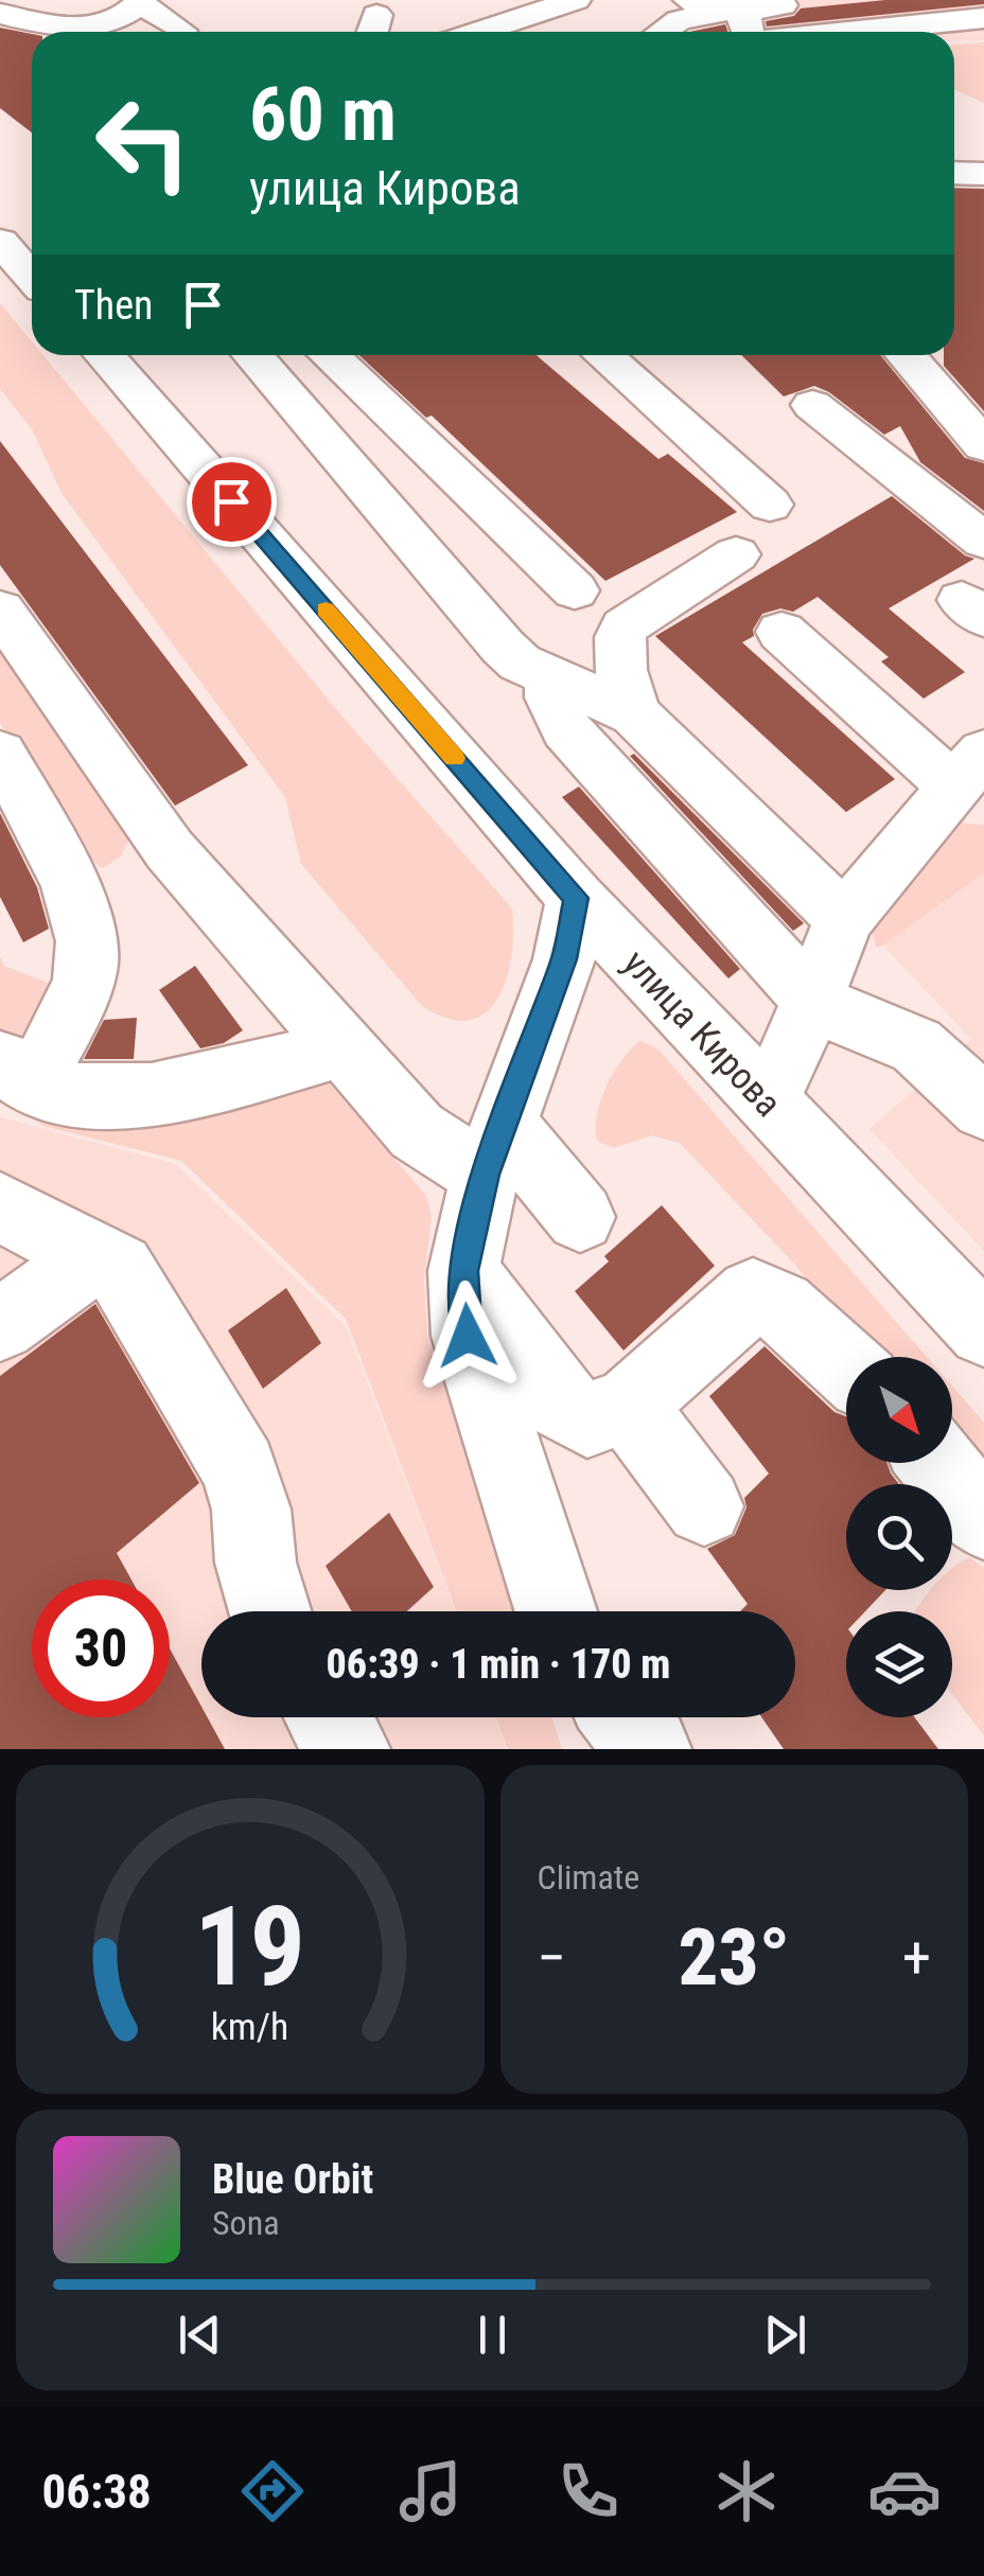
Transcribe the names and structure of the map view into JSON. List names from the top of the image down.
{
  "streets": {
    "street": ["улица Кирова"]
  },
  "north": "bottom right",
  "page": {
    "turn": ["60 m", "улица Кирова"],
    "then": "Then",
    "limit": "30",
    "trip": "06:39 · 1 min · 170 m",
    "tile": "Climate",
    "heat": ["−", "23°", "+"],
    "song": ["Blue Orbit", "Sona"],
    "tabs": "06:38",
    "gauge": ["19", "km/h"]
  }
}
